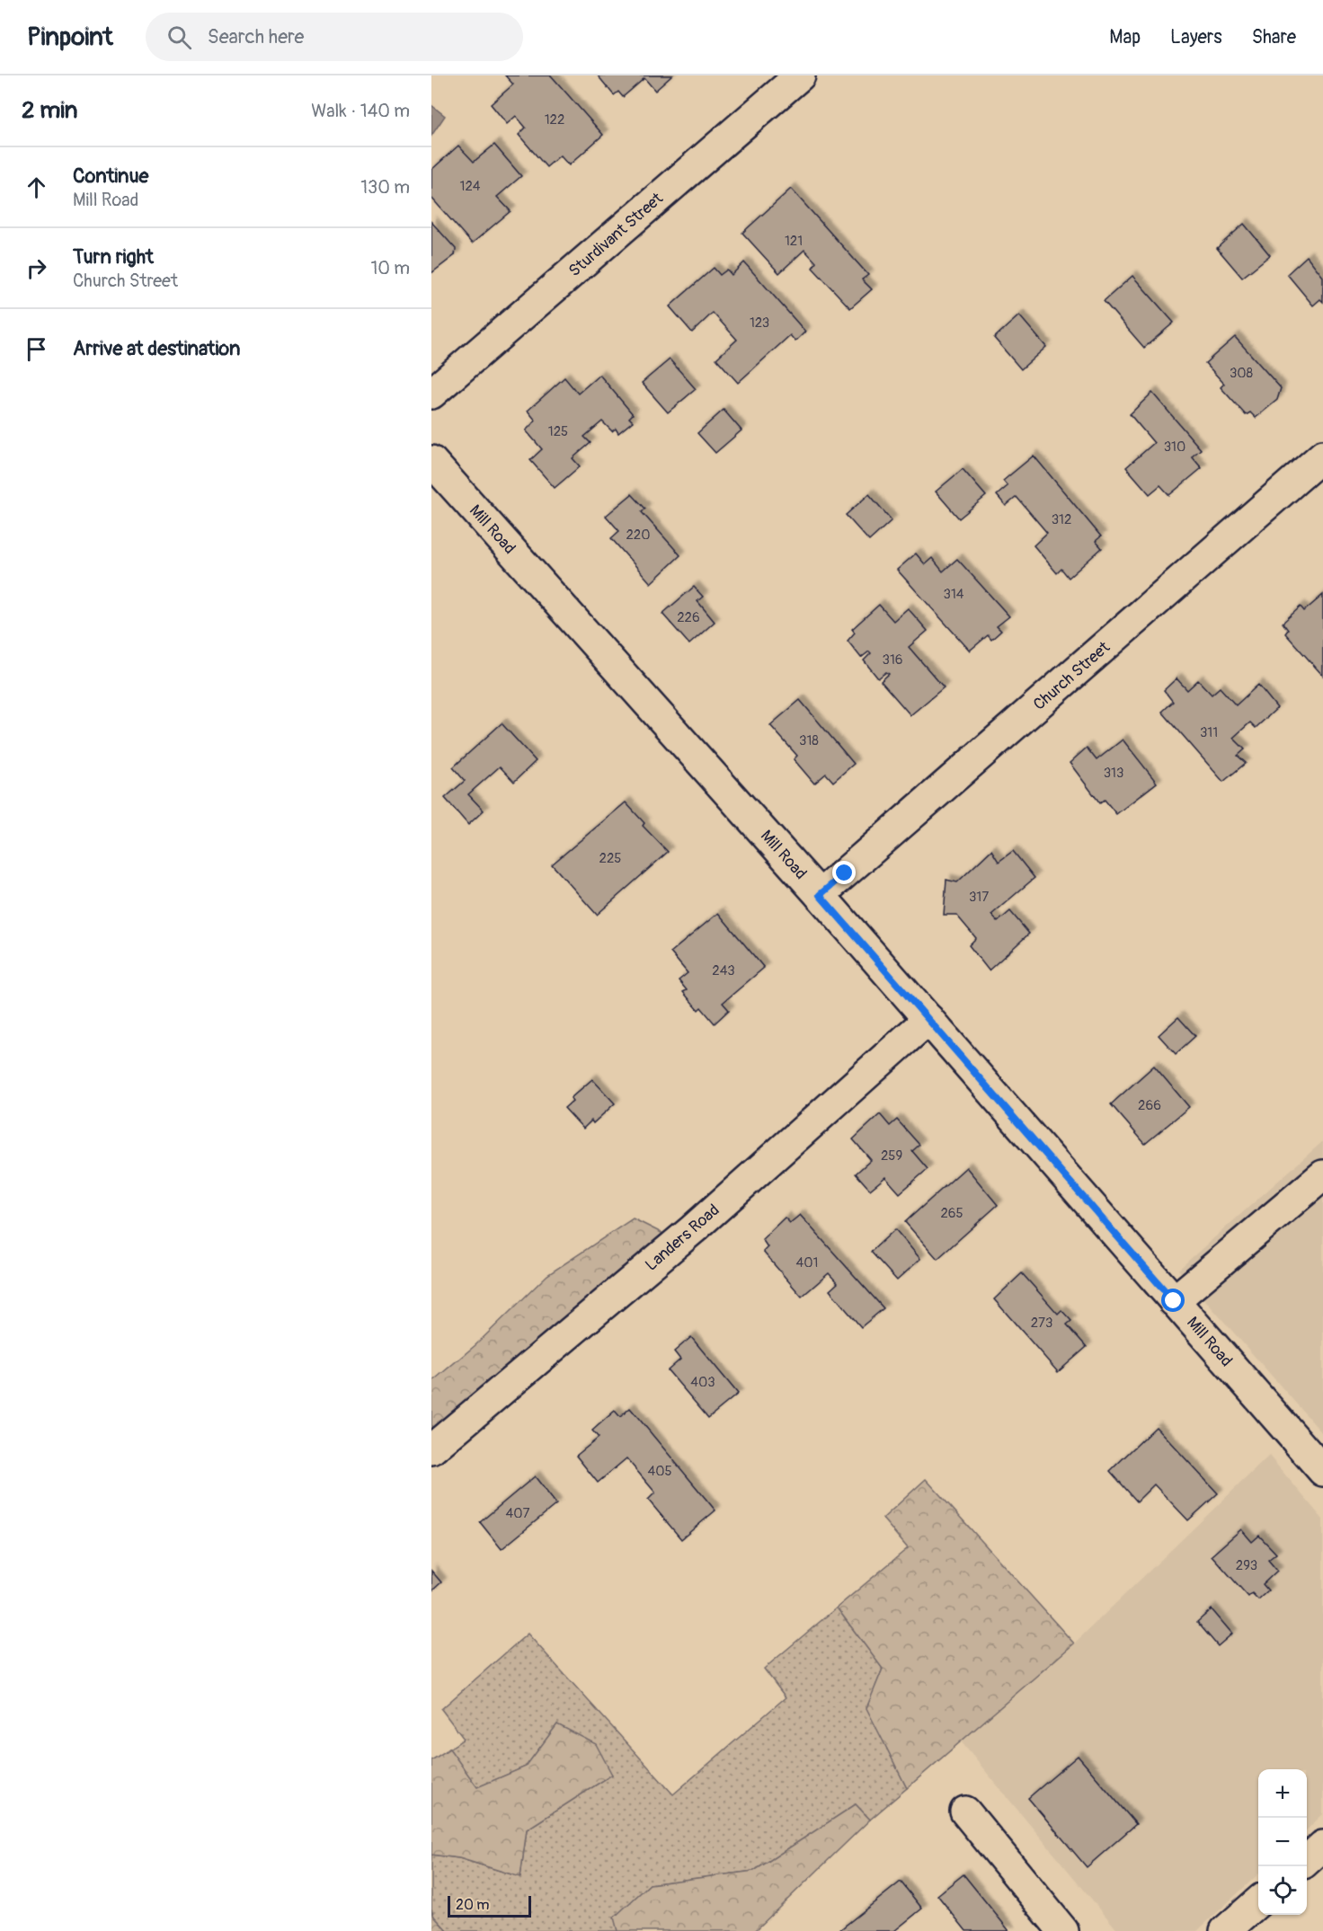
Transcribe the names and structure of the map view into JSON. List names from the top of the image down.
{
  "streets": {
    "street": [
      "Sturdivant Street",
      "Mill Road",
      "Church Street",
      "Landers Road"
    ]
  },
  "crossings": [
    ["Mill Road", "Church Street"],
    ["Mill Road", "Landers Road"]
  ],
  "house_numbers": [
    "122",
    "124",
    "121",
    "123",
    "308",
    "125",
    "310",
    "312",
    "220",
    "314",
    "226",
    "316",
    "311",
    "318",
    "313",
    "225",
    "317",
    "243",
    "266",
    "259",
    "265",
    "401",
    "273",
    "403",
    "405",
    "407",
    "293"
  ],
  "scale_bar": "20 m",
  "page": {
    "header": "Pinpoint",
    "search": "Search here",
    "nav": ["Map", "Layers", "Share"],
    "heading": ["2 min", "Walk · 140 m"],
    "list": [
      ["Continue", "Mill Road", "130 m"],
      ["Turn right", "Church Street", "10 m"],
      "Arrive at destination"
    ],
    "map_buttons": ["+", "−"],
    "scale": "20 m"
  }
}
